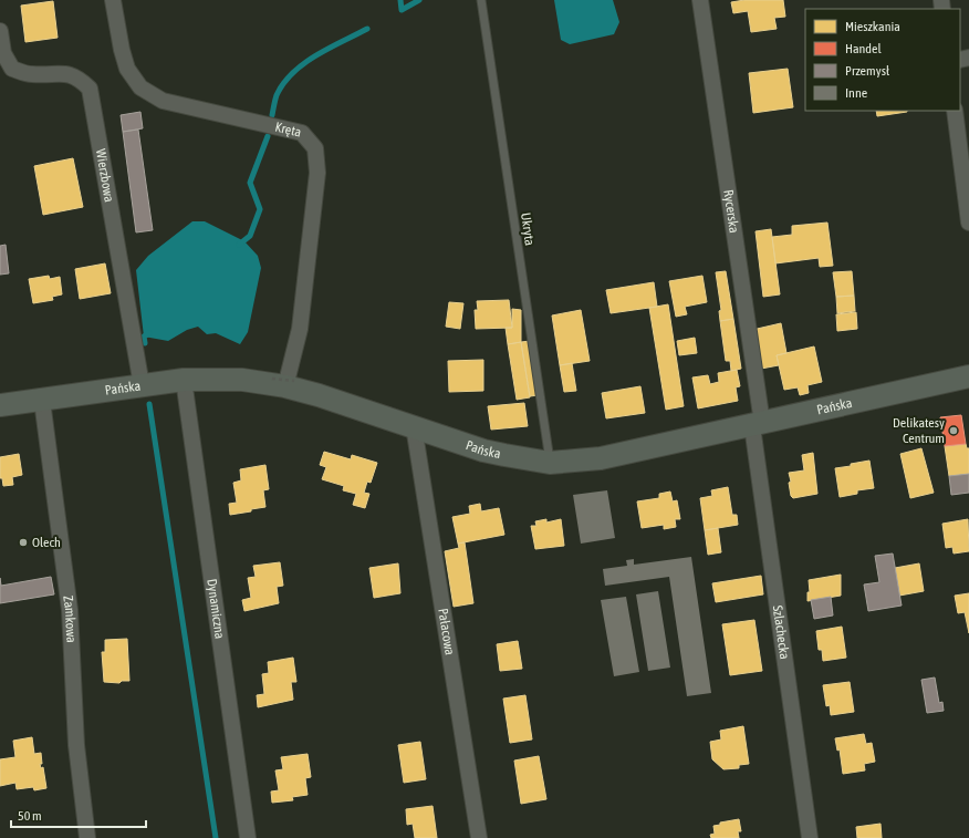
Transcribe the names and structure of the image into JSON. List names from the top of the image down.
{
  "streets": {
    "street": [
      "Kręta",
      "Wierzbowa",
      "Rycerska",
      "Pańska",
      "Dynamiczna",
      "Zamkowa",
      "Pałacowa",
      "Szlachecka"
    ],
    "lane": ["Ukryta"]
  },
  "crossings": [
    ["Kręta", "Pańska"],
    ["Wierzbowa", "Pańska"],
    ["Rycerska", "Pańska"],
    ["Rycerska", "Szlachecka"],
    ["Ukryta", "Pańska"],
    ["Pańska", "Dynamiczna"],
    ["Pańska", "Zamkowa"],
    ["Pańska", "Pałacowa"],
    ["Pańska", "Szlachecka"]
  ],
  "places": ["Delikatesy Centrum", "Olech"],
  "legend": [
    "Mieszkania",
    "Handel",
    "Przemysł",
    "Inne"
  ],
  "scale_bar": "50 m"
}
